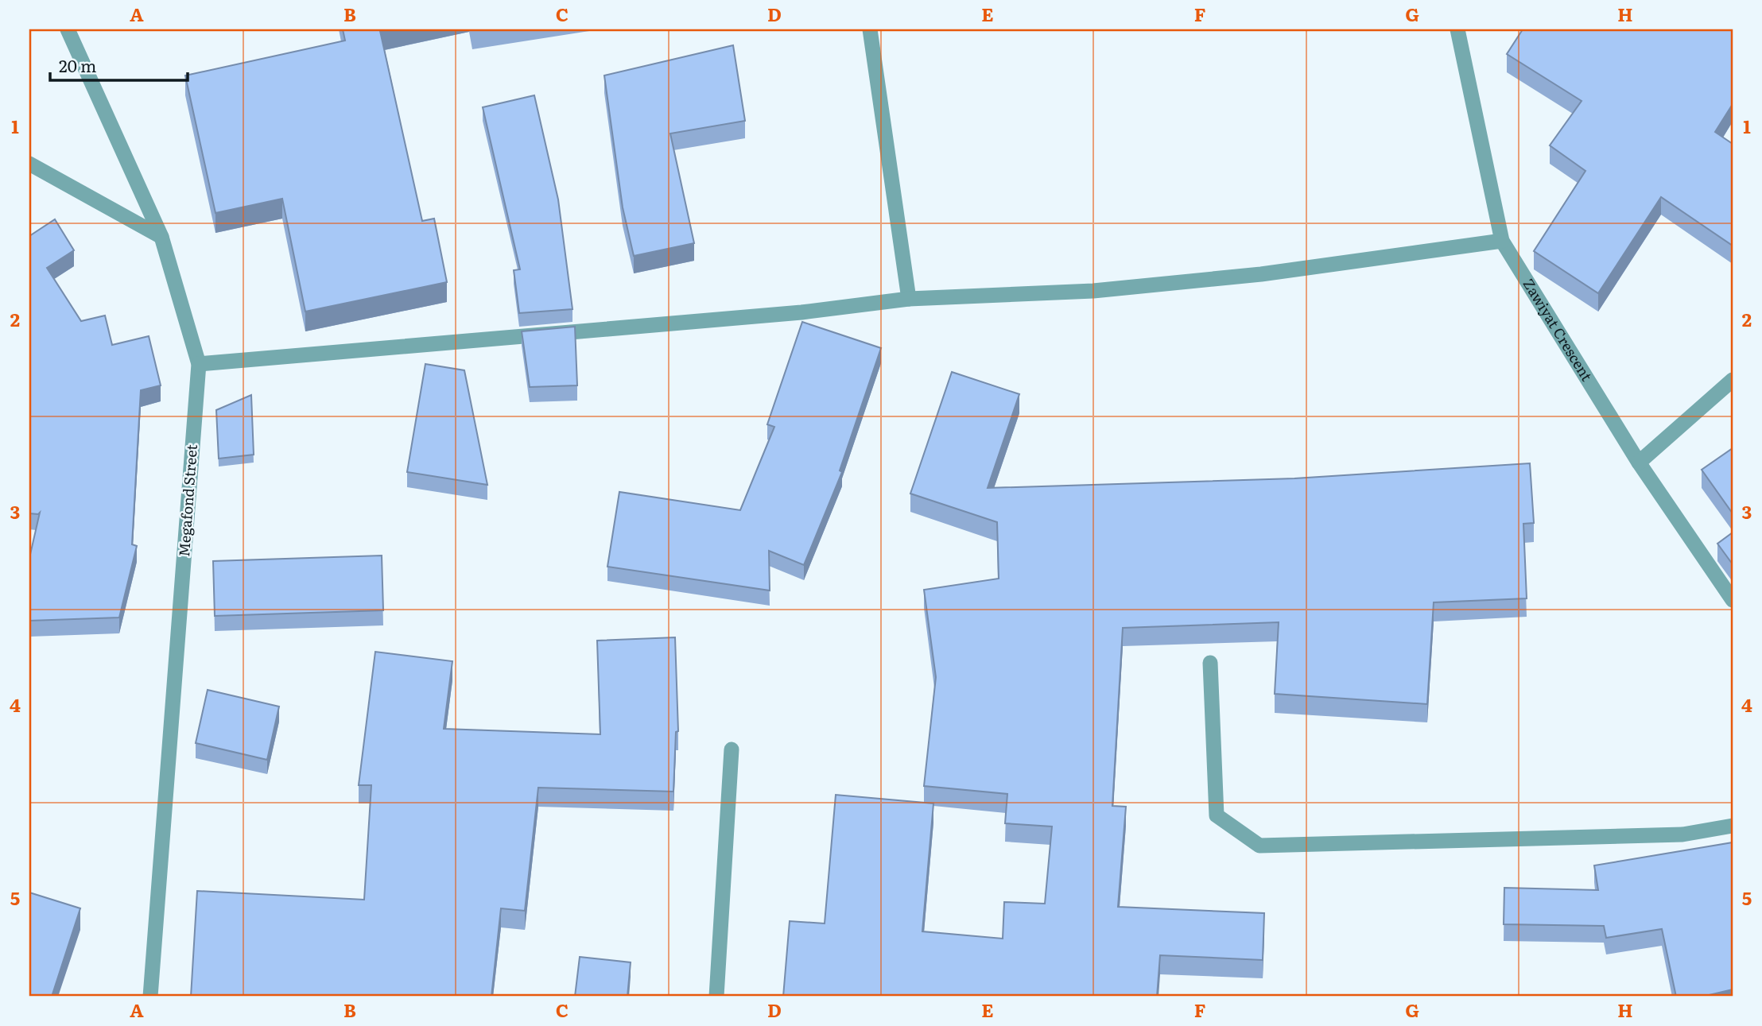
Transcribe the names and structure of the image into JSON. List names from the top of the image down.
{
  "streets": {
    "street": ["Zawiyat Crescent", "Megafond Street"]
  },
  "scale_bar": "20 m",
  "grid": {
    "columns": [
      "A",
      "B",
      "C",
      "D",
      "E",
      "F",
      "G",
      "H"
    ],
    "rows": [
      "1",
      "2",
      "3",
      "4",
      "5"
    ]
  }
}
